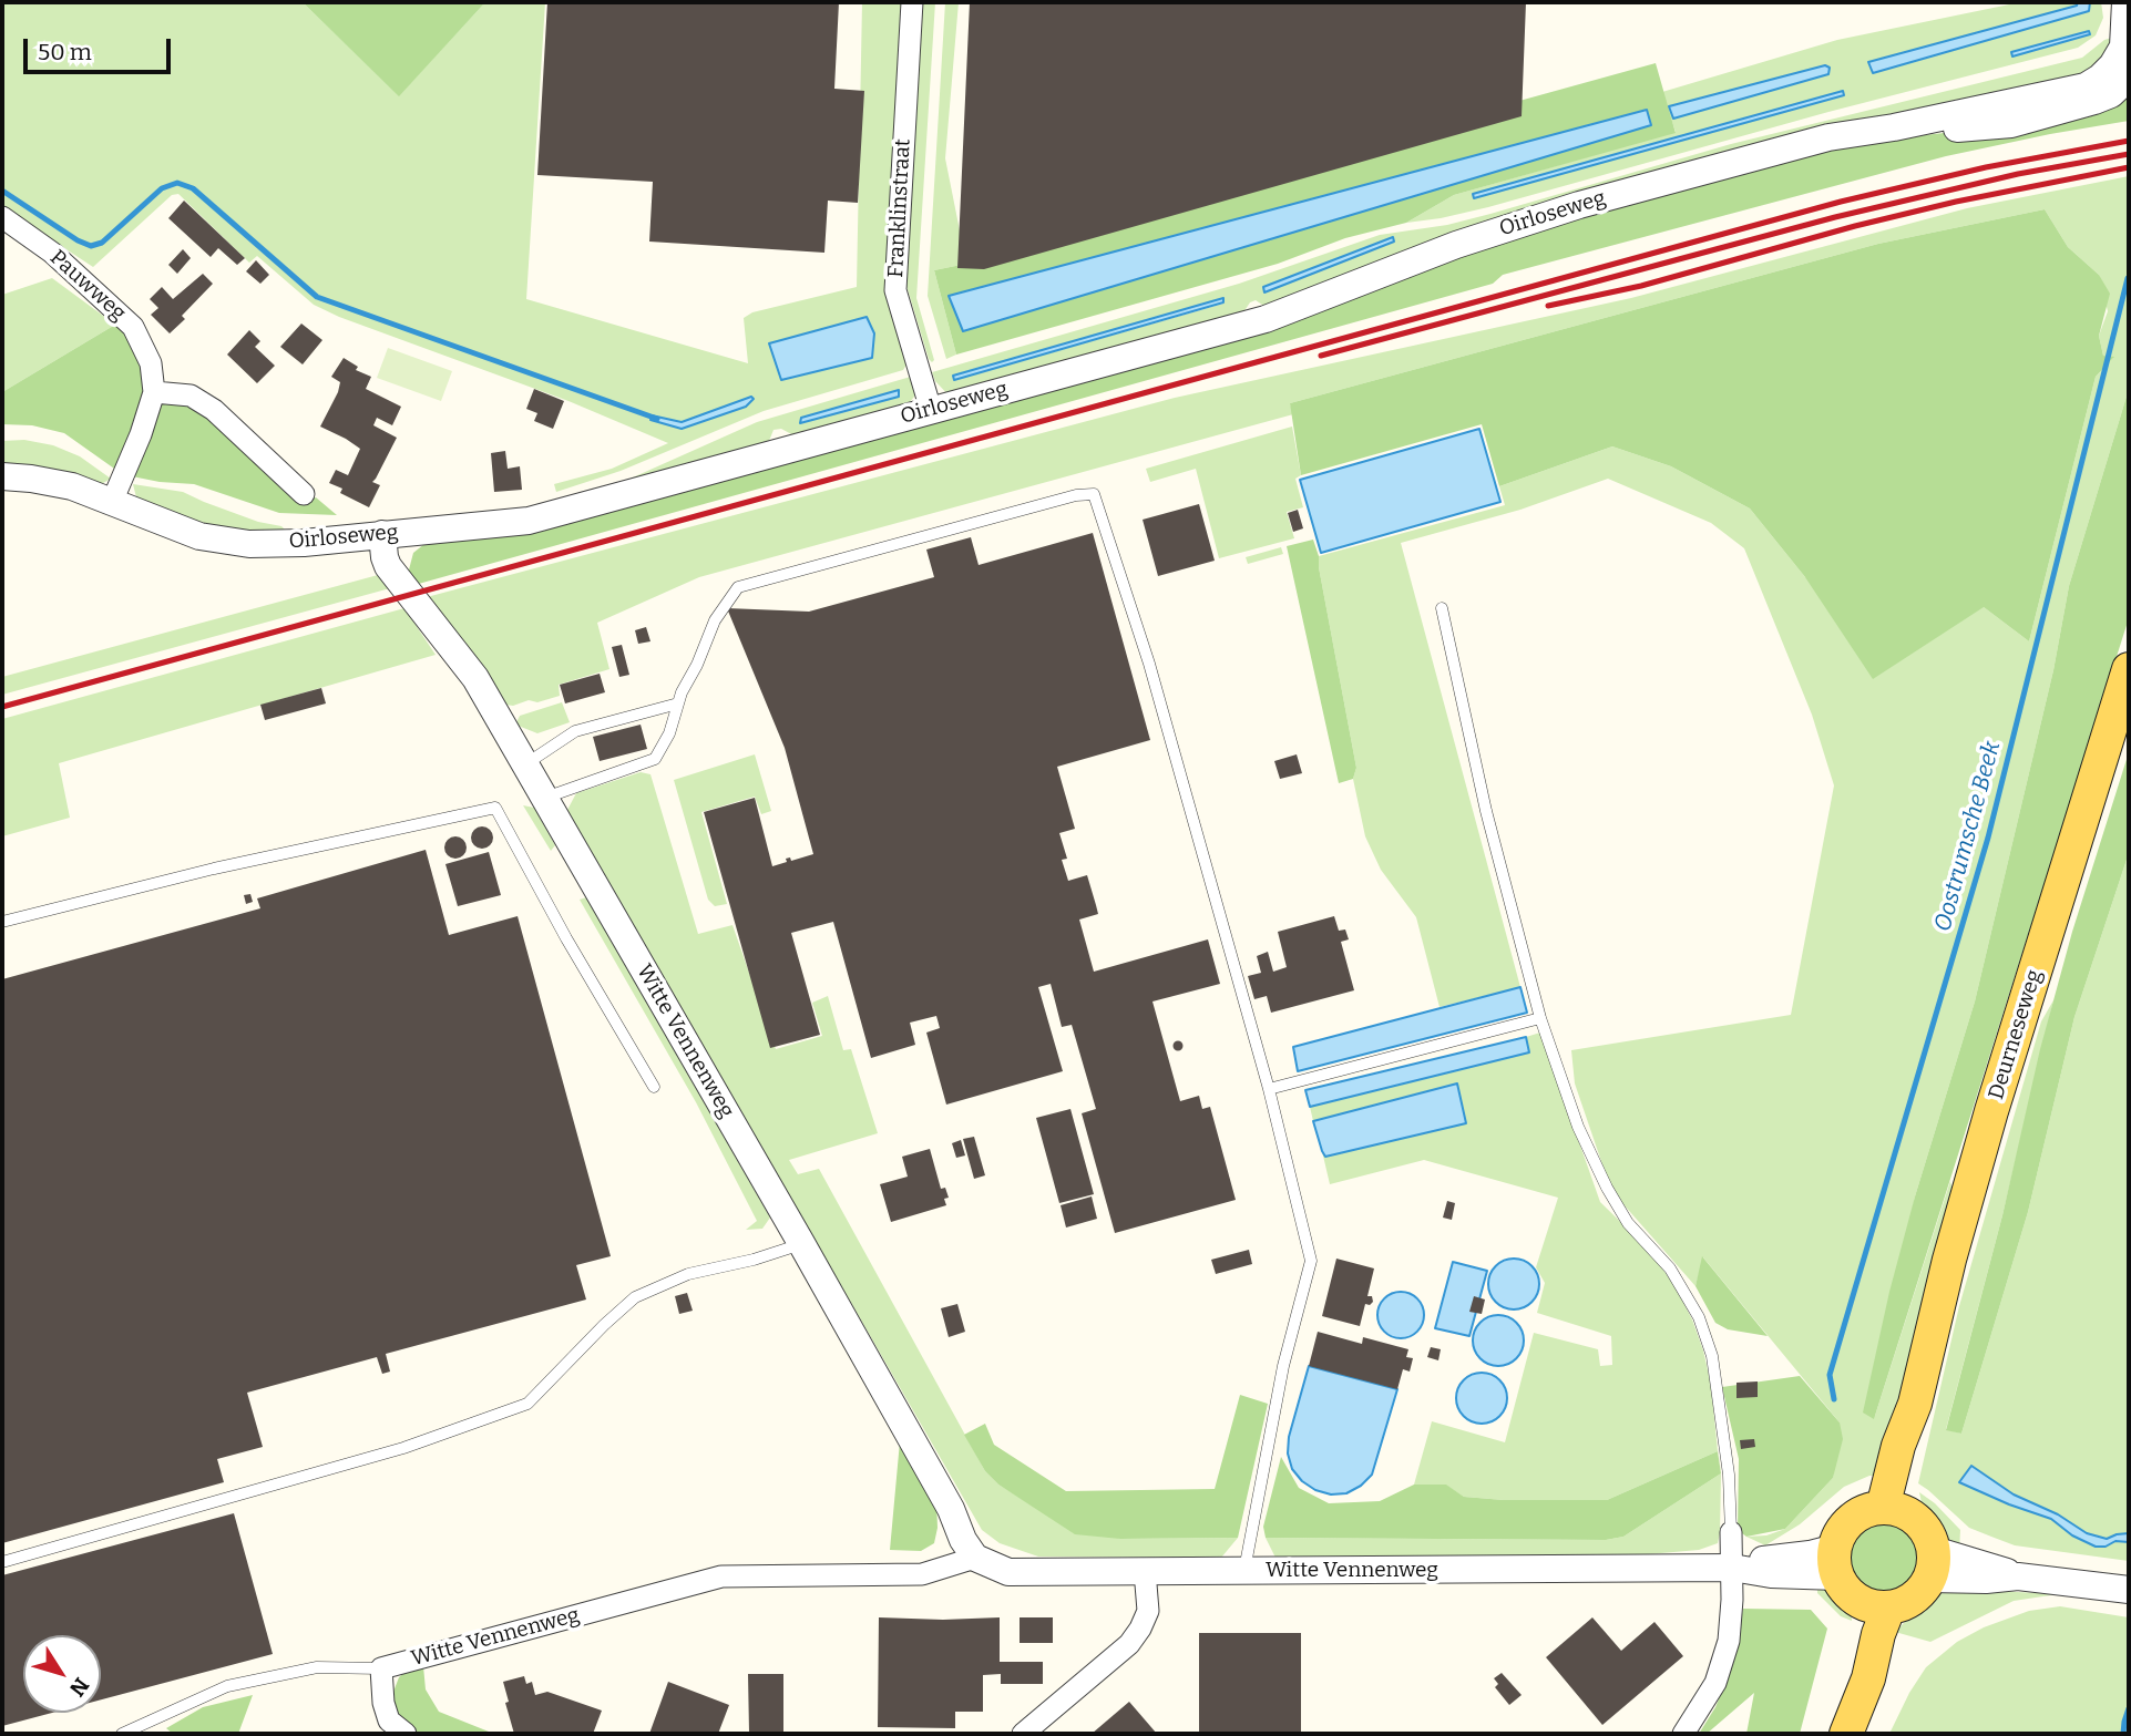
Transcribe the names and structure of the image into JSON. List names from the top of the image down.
{
  "streets": {
    "main road": ["Deurneseweg"],
    "street": [
      "Franklinstraat",
      "Oirloseweg",
      "Pauwweg",
      "Witte Vennenweg"
    ]
  },
  "crossings": [
    ["Franklinstraat", "Oirloseweg"],
    ["Oirloseweg", "Pauwweg"],
    ["Oirloseweg", "Witte Vennenweg"],
    ["Deurneseweg", "Witte Vennenweg"]
  ],
  "water": ["Oostrumsche Beek"],
  "scale_bar": "50 m",
  "north": "bottom right"
}
